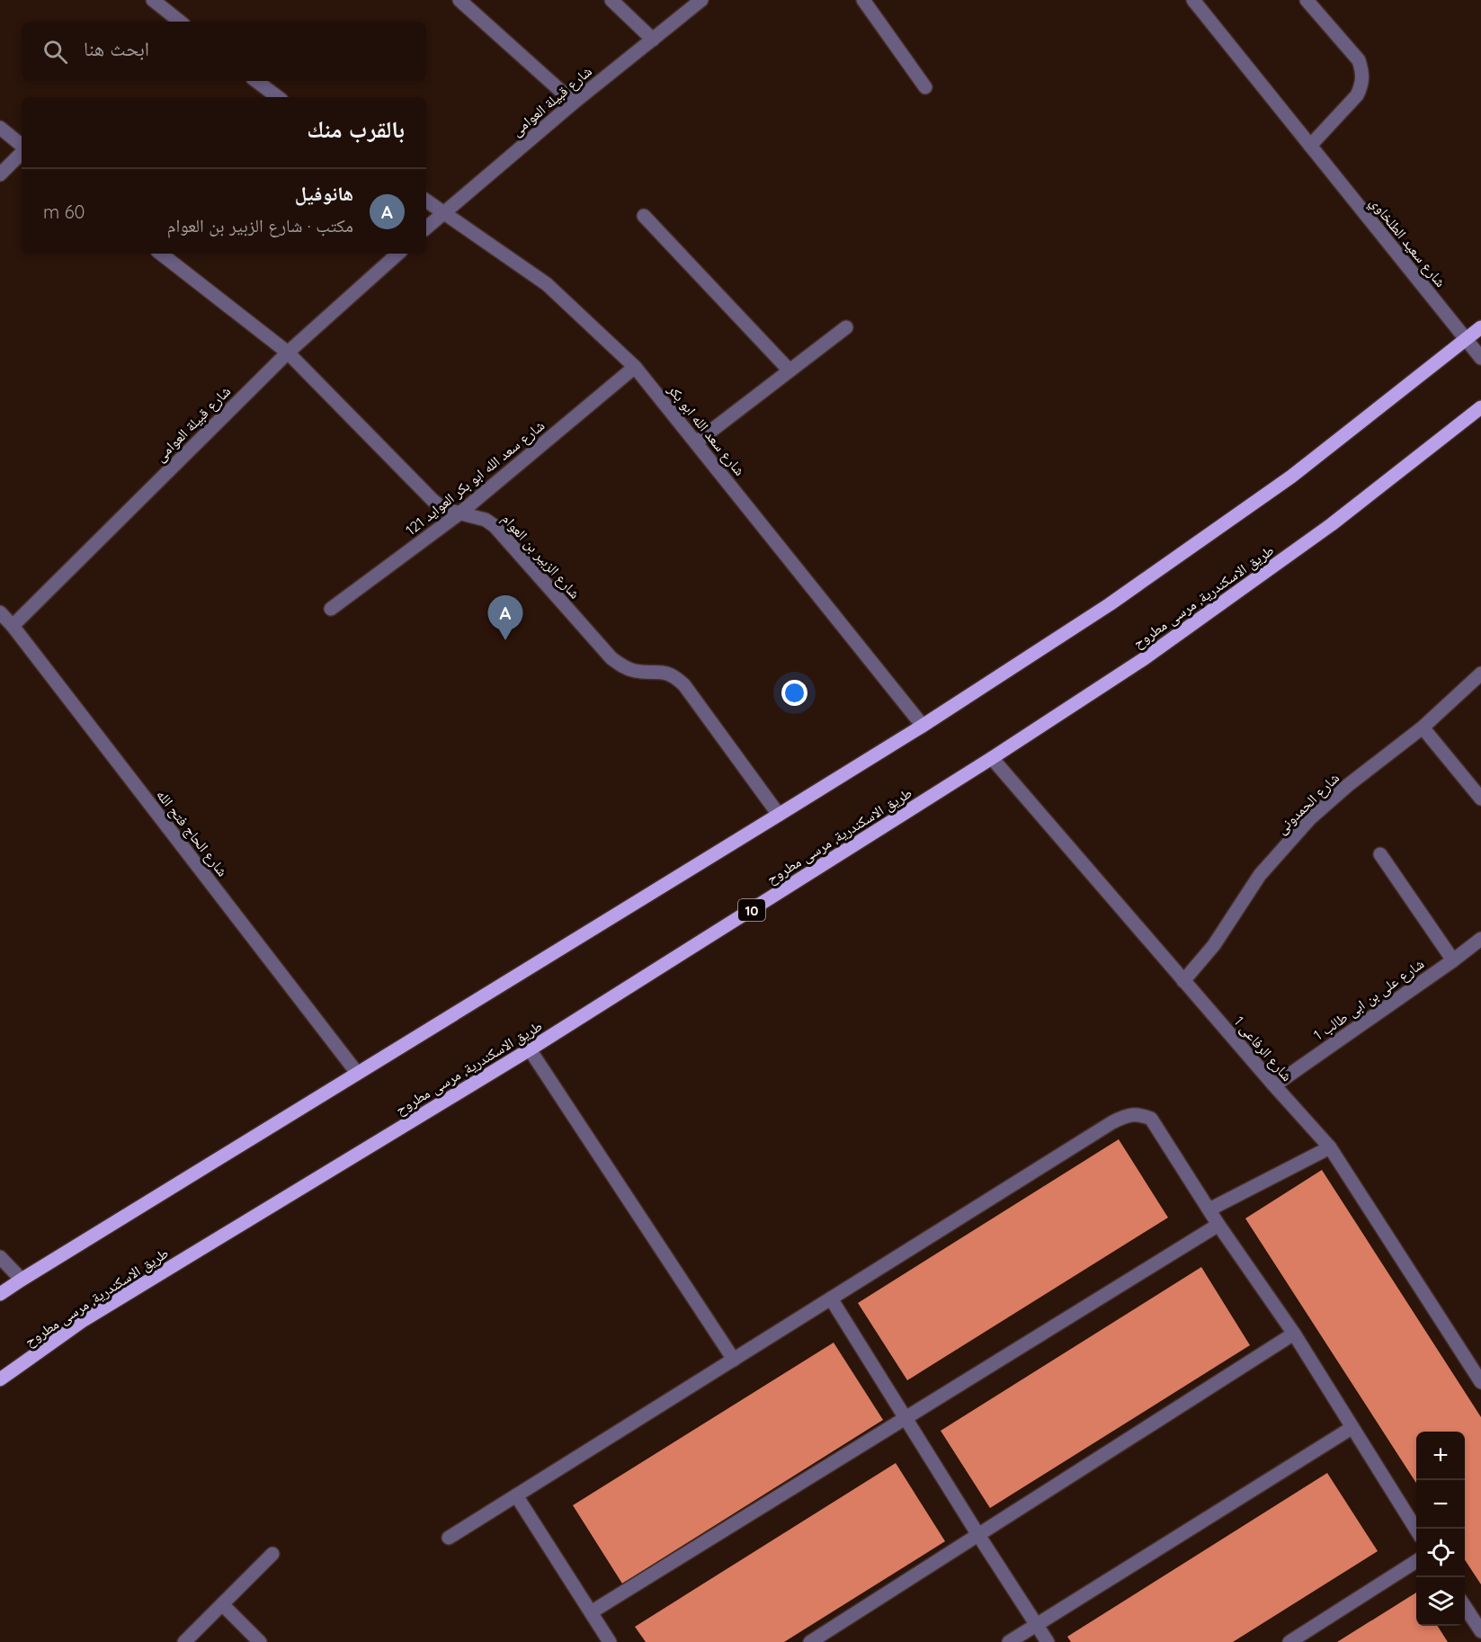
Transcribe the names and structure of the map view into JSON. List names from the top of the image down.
{
  "streets": {
    "main road": ["طريق الاسكندرية, مرسى مطروح", "10"],
    "street": [
      "شارع قبيلة العوامى",
      "شارع سعيد الطلخاوي",
      "شارع سعد الله ابو بكر",
      "شارع سعد الله ابو بكر العوايد 121",
      "شارع الزبير بن العوام",
      "شارع الحمدونى",
      "شارع الحاج فتح الله",
      "شارع على بن ابى طالب 1",
      "شارع الرفاعى 1"
    ]
  },
  "crossings": [
    ["شارع قبيلة العوامى", "شارع سعد الله ابو بكر"],
    ["شارع قبيلة العوامى", "شارع الزبير بن العوام"],
    ["شارع قبيلة العوامى", "شارع الحاج فتح الله"],
    ["شارع سعد الله ابو بكر", "شارع سعد الله ابو بكر العوايد 121"],
    ["شارع سعد الله ابو بكر العوايد 121", "شارع الزبير بن العوام"],
    ["طريق الاسكندرية, مرسى مطروح", "شارع الرفاعى 1"],
    ["شارع الحمدونى", "شارع الرفاعى 1"],
    ["شارع على بن ابى طالب 1", "شارع الرفاعى 1"]
  ],
  "page": {
    "search": "ابحث هنا",
    "heading": "بالقرب منك",
    "list": [
      {
        "mark": "A",
        "name": "هانوفيل",
        "note": "مكتب · شارع الزبير بن العوام",
        "value": "60 m"
      }
    ],
    "pins": "A",
    "map_buttons": ["+", "−"]
  }
}
